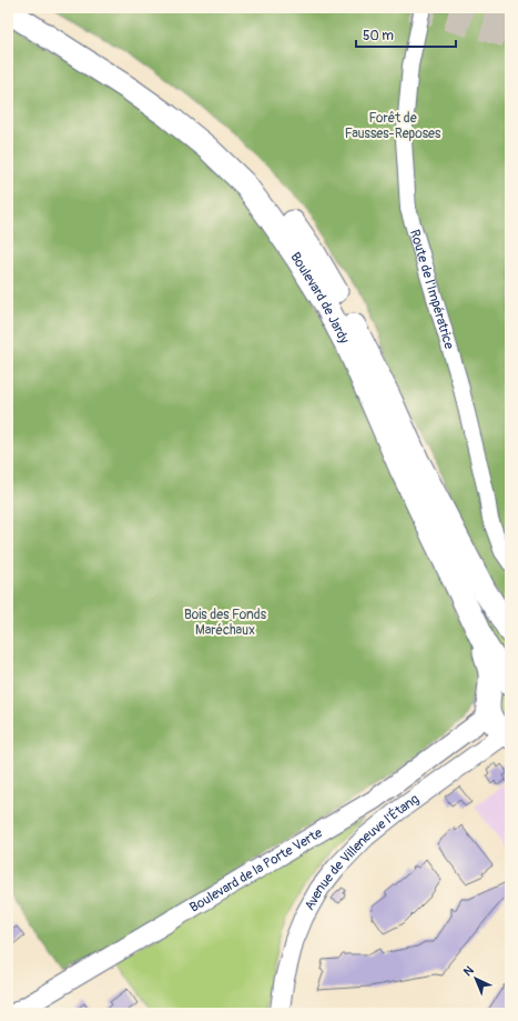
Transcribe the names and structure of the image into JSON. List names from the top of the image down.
{
  "streets": {
    "main road": ["Boulevard de Jardy"],
    "street": ["Route de l'Impératrice", "Avenue de Villeneuve l'Étang", "Boulevard de la Porte Verte"]
  },
  "crossings": [
    ["Boulevard de Jardy", "Boulevard de la Porte Verte"]
  ],
  "parks": ["Forêt de Fausses-Reposes", "Bois des Fonds Maréchaux"],
  "scale_bar": "50 m",
  "north": "top left"
}
